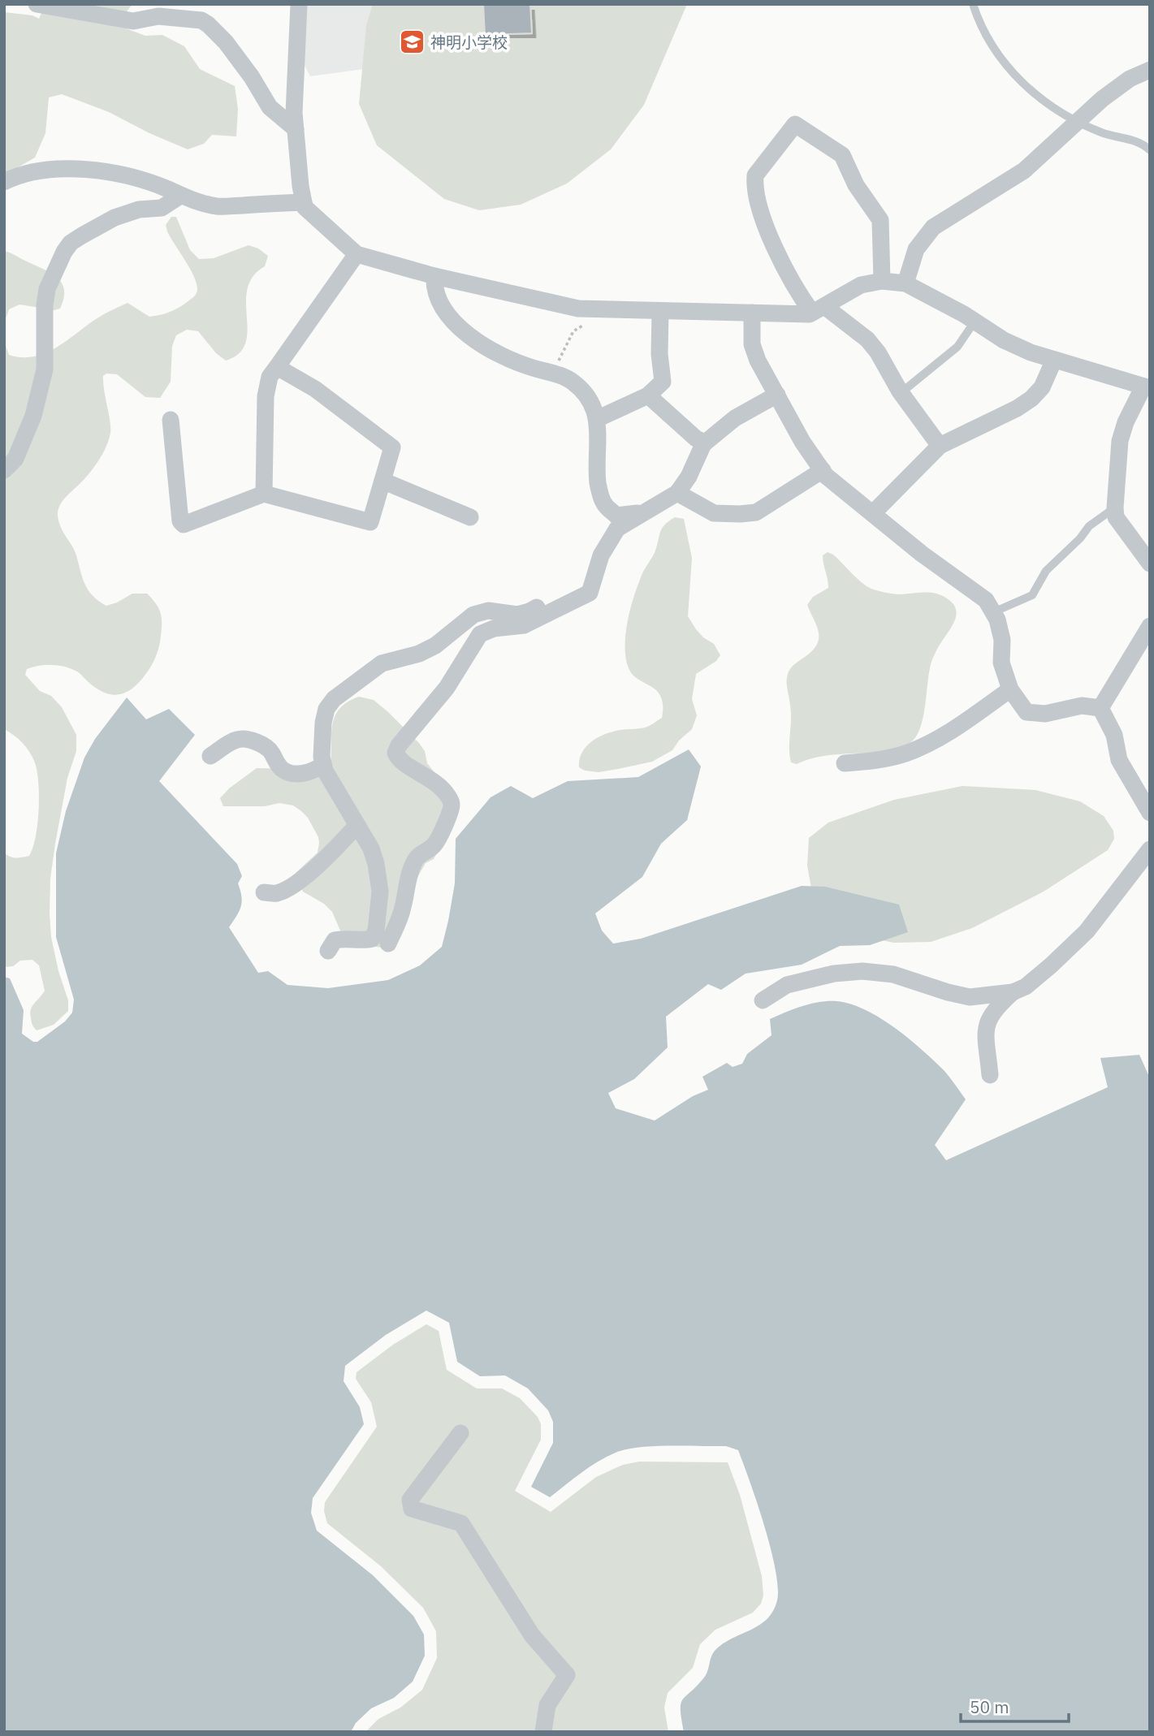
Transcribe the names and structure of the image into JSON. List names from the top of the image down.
{
  "places": {
    "school or university": ["神明小学校"]
  },
  "scale_bar": "50 m"
}
